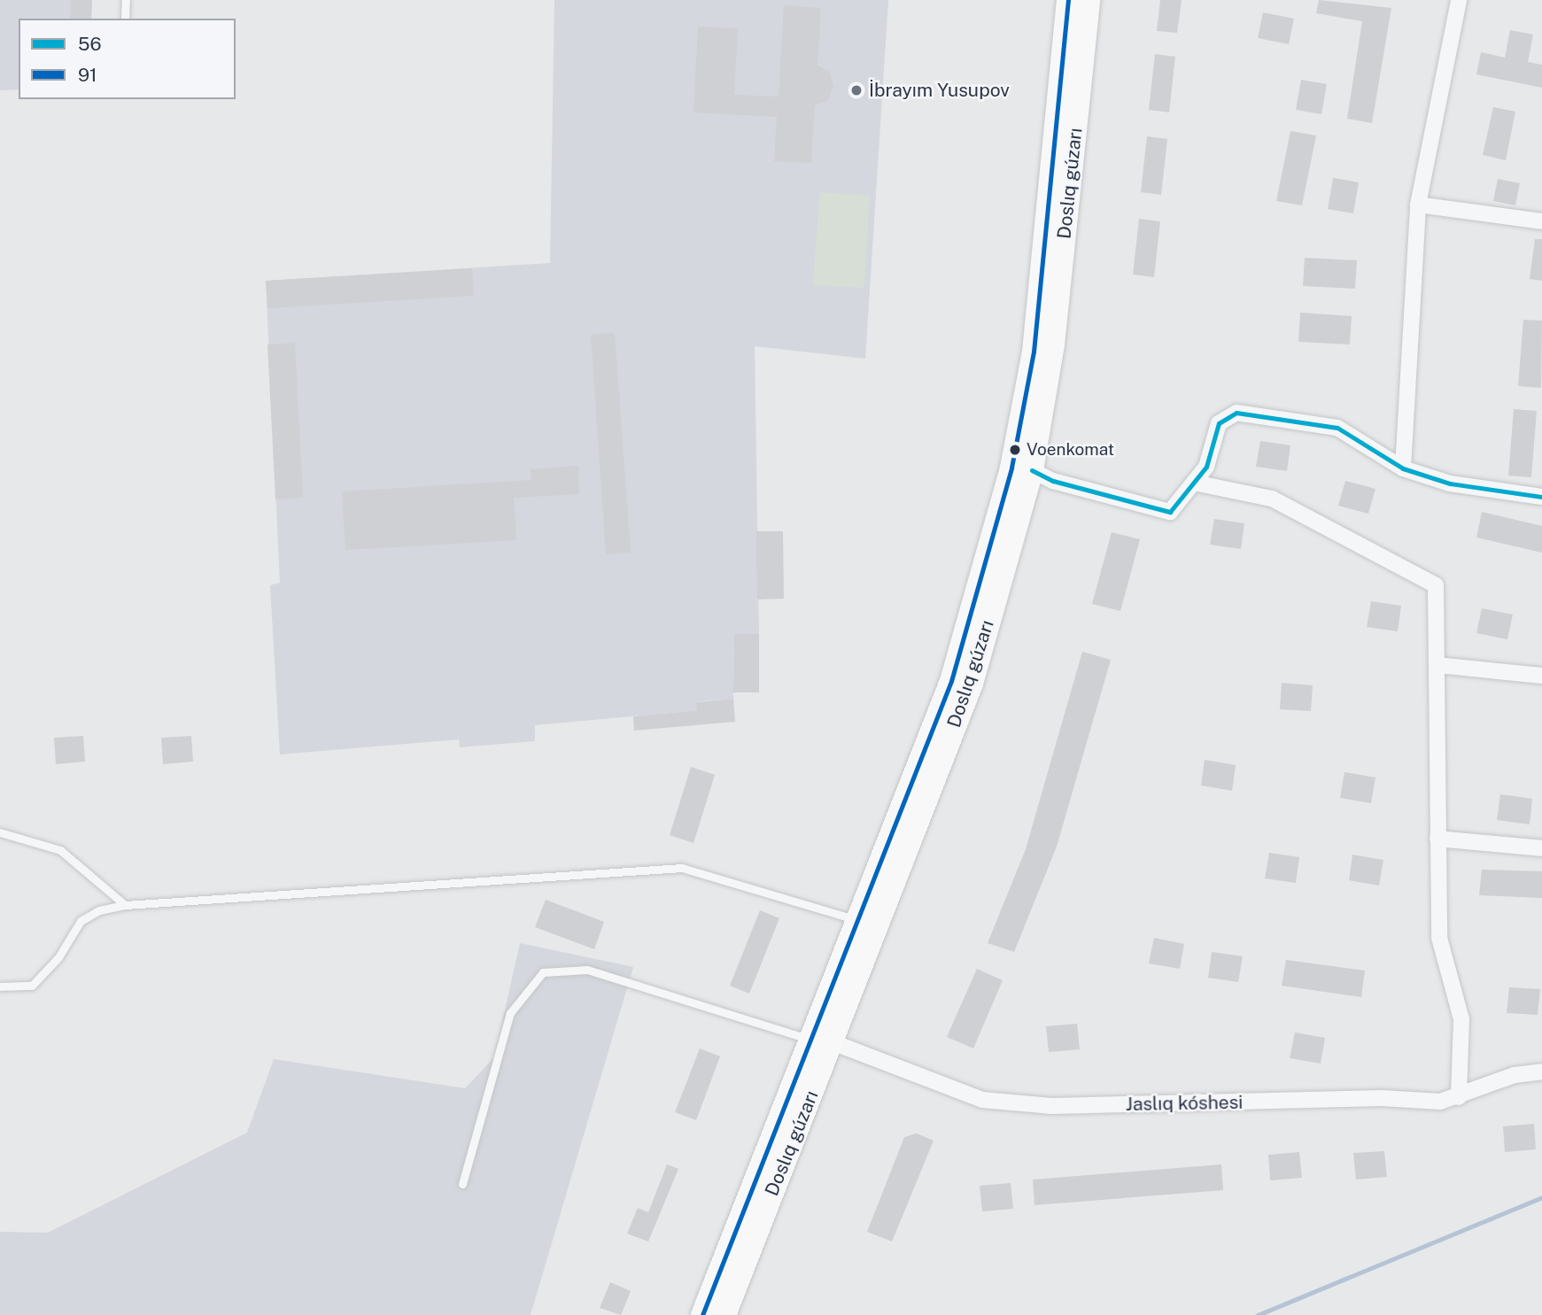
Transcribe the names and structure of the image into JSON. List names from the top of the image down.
{
  "streets": {
    "main road": ["Doslıq gúzarı"],
    "street": ["Jaslıq kóshesi"]
  },
  "crossings": [
    ["Doslıq gúzarı", "Jaslıq kóshesi"]
  ],
  "places": ["İbrayım Yusupov", "Voenkomat"],
  "lines": ["transit line 91", "transit line 56"],
  "legend": ["56", "91"]
}
